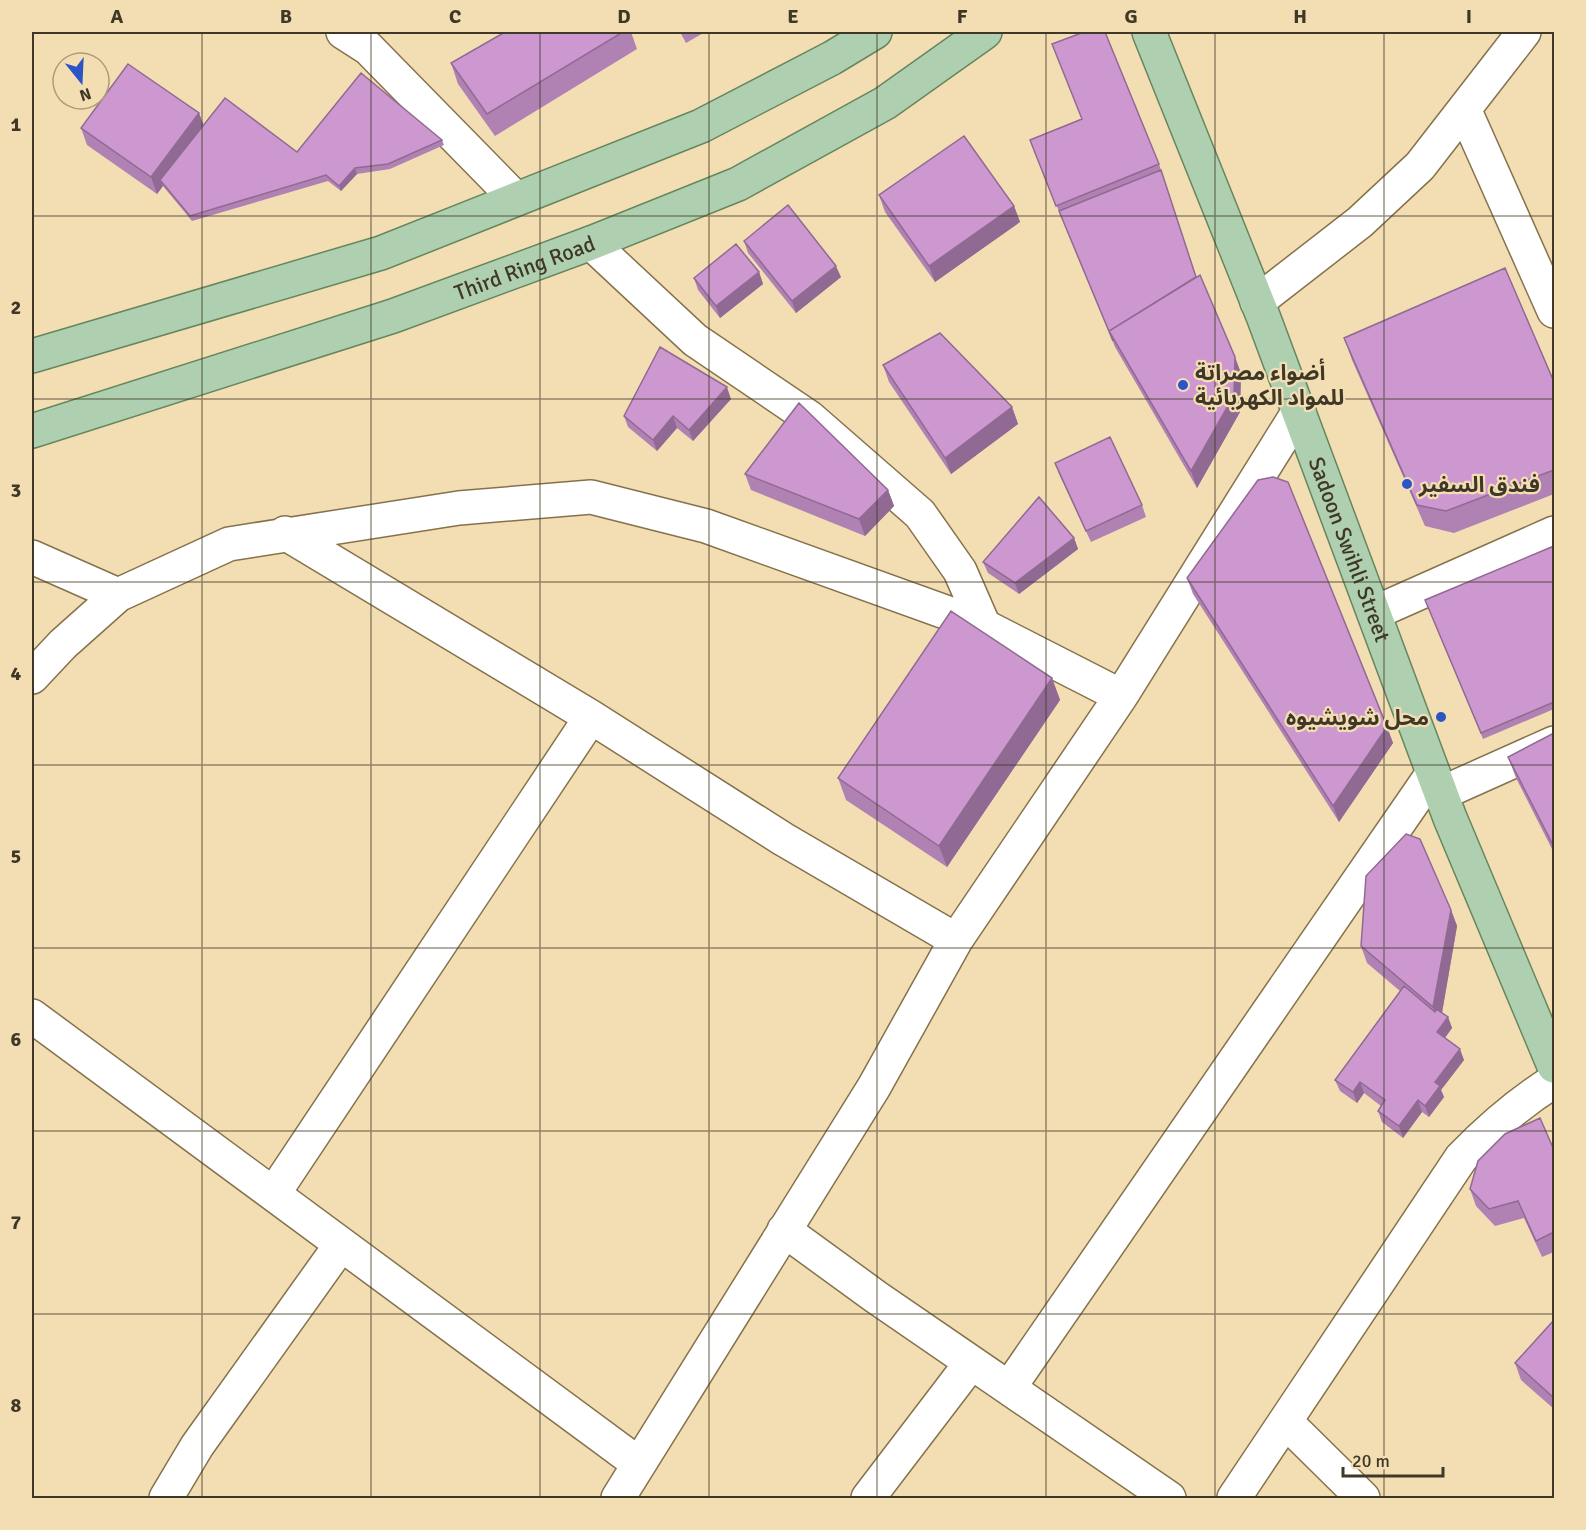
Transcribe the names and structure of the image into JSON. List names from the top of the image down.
{
  "streets": {
    "main road": ["Third Ring Road", "Sadoon Swihli Street"]
  },
  "places": ["أضواء مصراتة للمواد الكهربائية", "فندق السفير", "محل شويشيوه"],
  "scale_bar": "20 m",
  "north": "bottom",
  "grid": {
    "columns": [
      "A",
      "B",
      "C",
      "D",
      "E",
      "F",
      "G",
      "H",
      "I"
    ],
    "rows": [
      "1",
      "2",
      "3",
      "4",
      "5",
      "6",
      "7",
      "8"
    ]
  }
}
